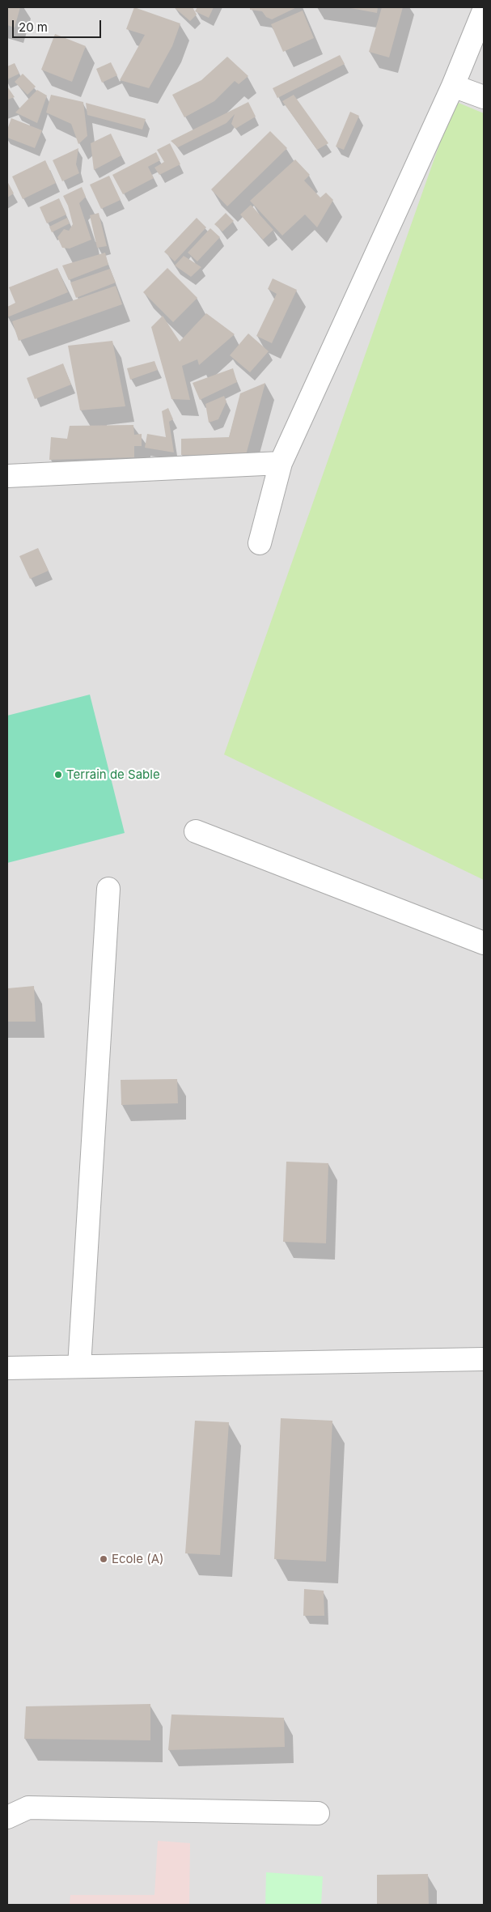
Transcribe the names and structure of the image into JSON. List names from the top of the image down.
{
  "places": ["Terrain de Sable", "Ecole (A)"],
  "scale_bar": "20 m"
}
